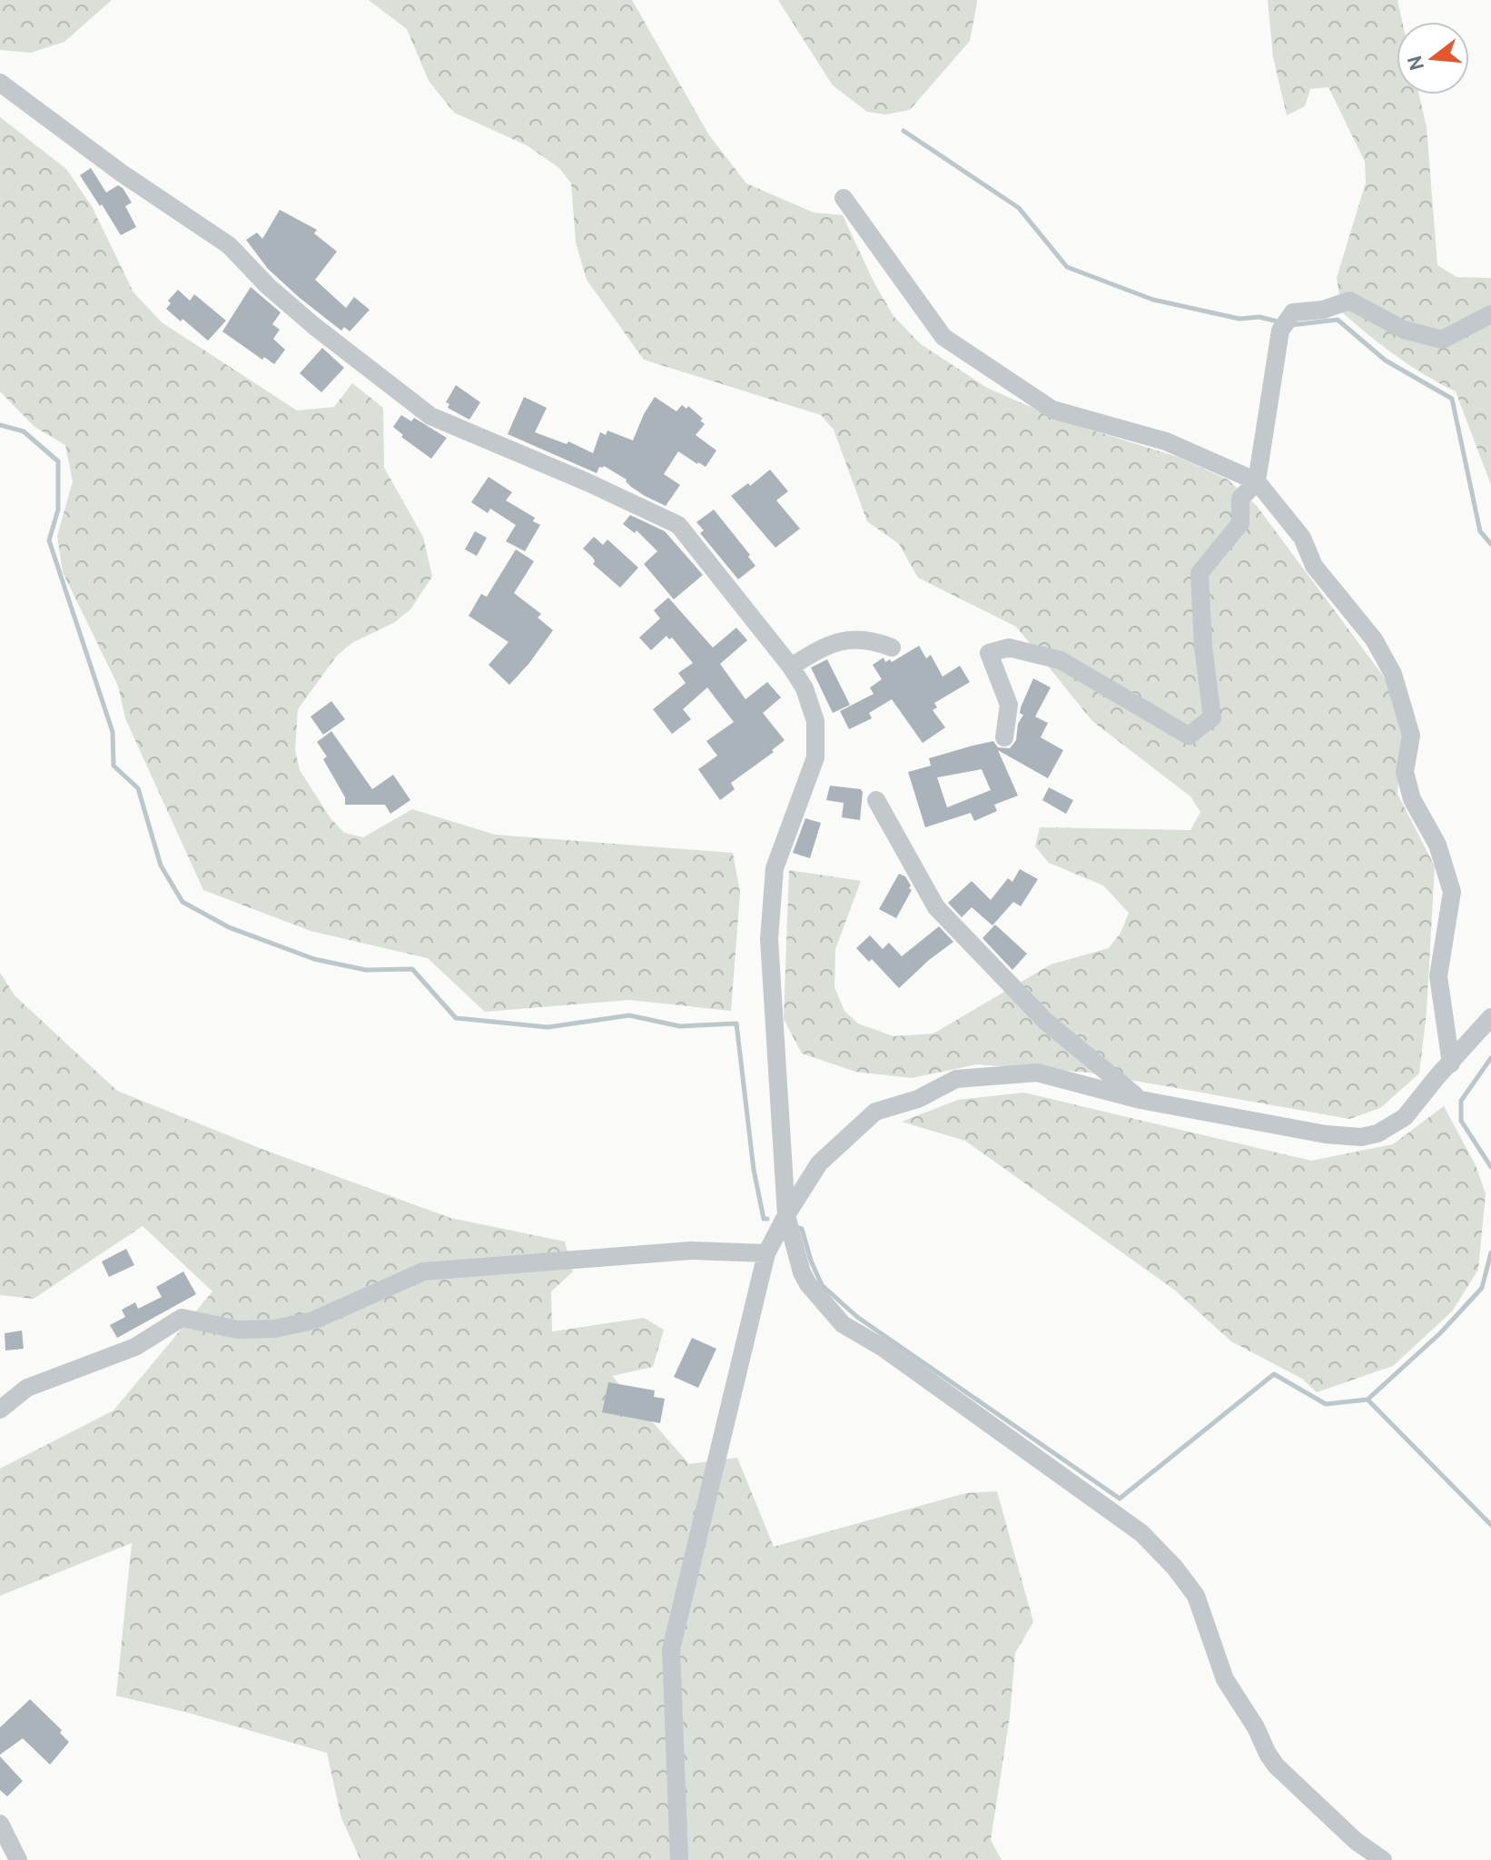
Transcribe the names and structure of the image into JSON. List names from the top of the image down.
{
  "north": "left"
}
